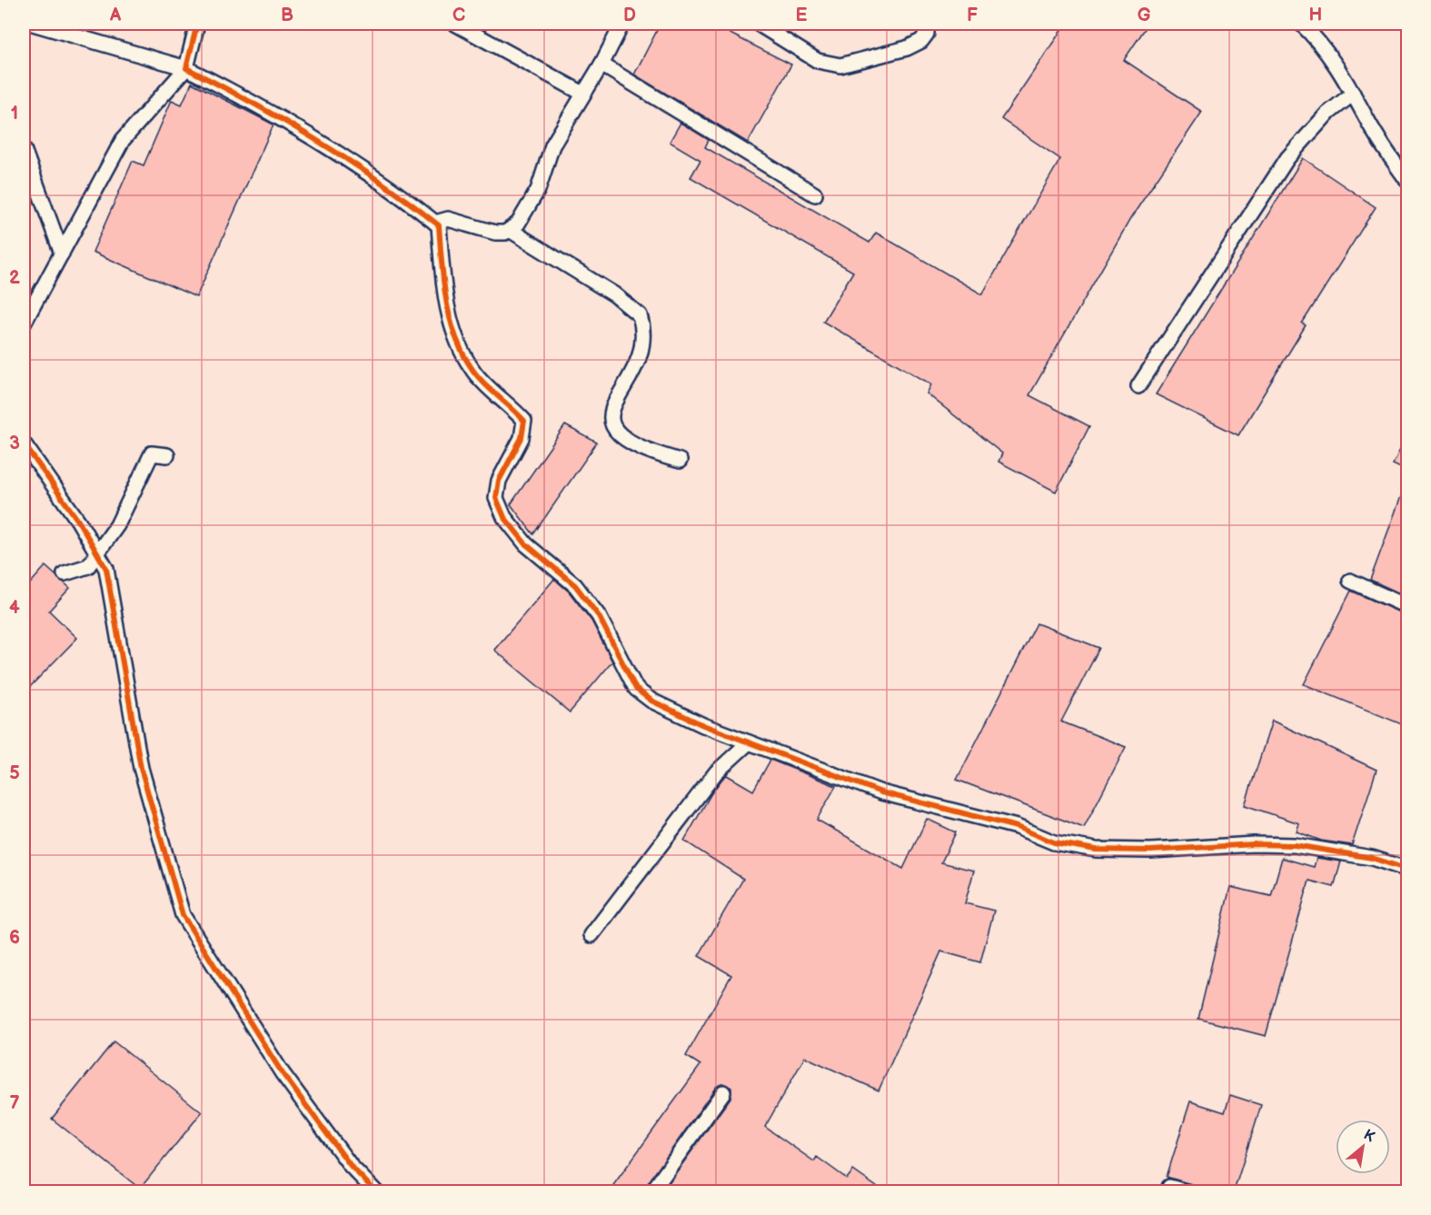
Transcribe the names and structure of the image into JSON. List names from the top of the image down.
{
  "north": "top right",
  "grid": {
    "columns": [
      "A",
      "B",
      "C",
      "D",
      "E",
      "F",
      "G",
      "H"
    ],
    "rows": [
      "1",
      "2",
      "3",
      "4",
      "5",
      "6",
      "7"
    ]
  }
}
